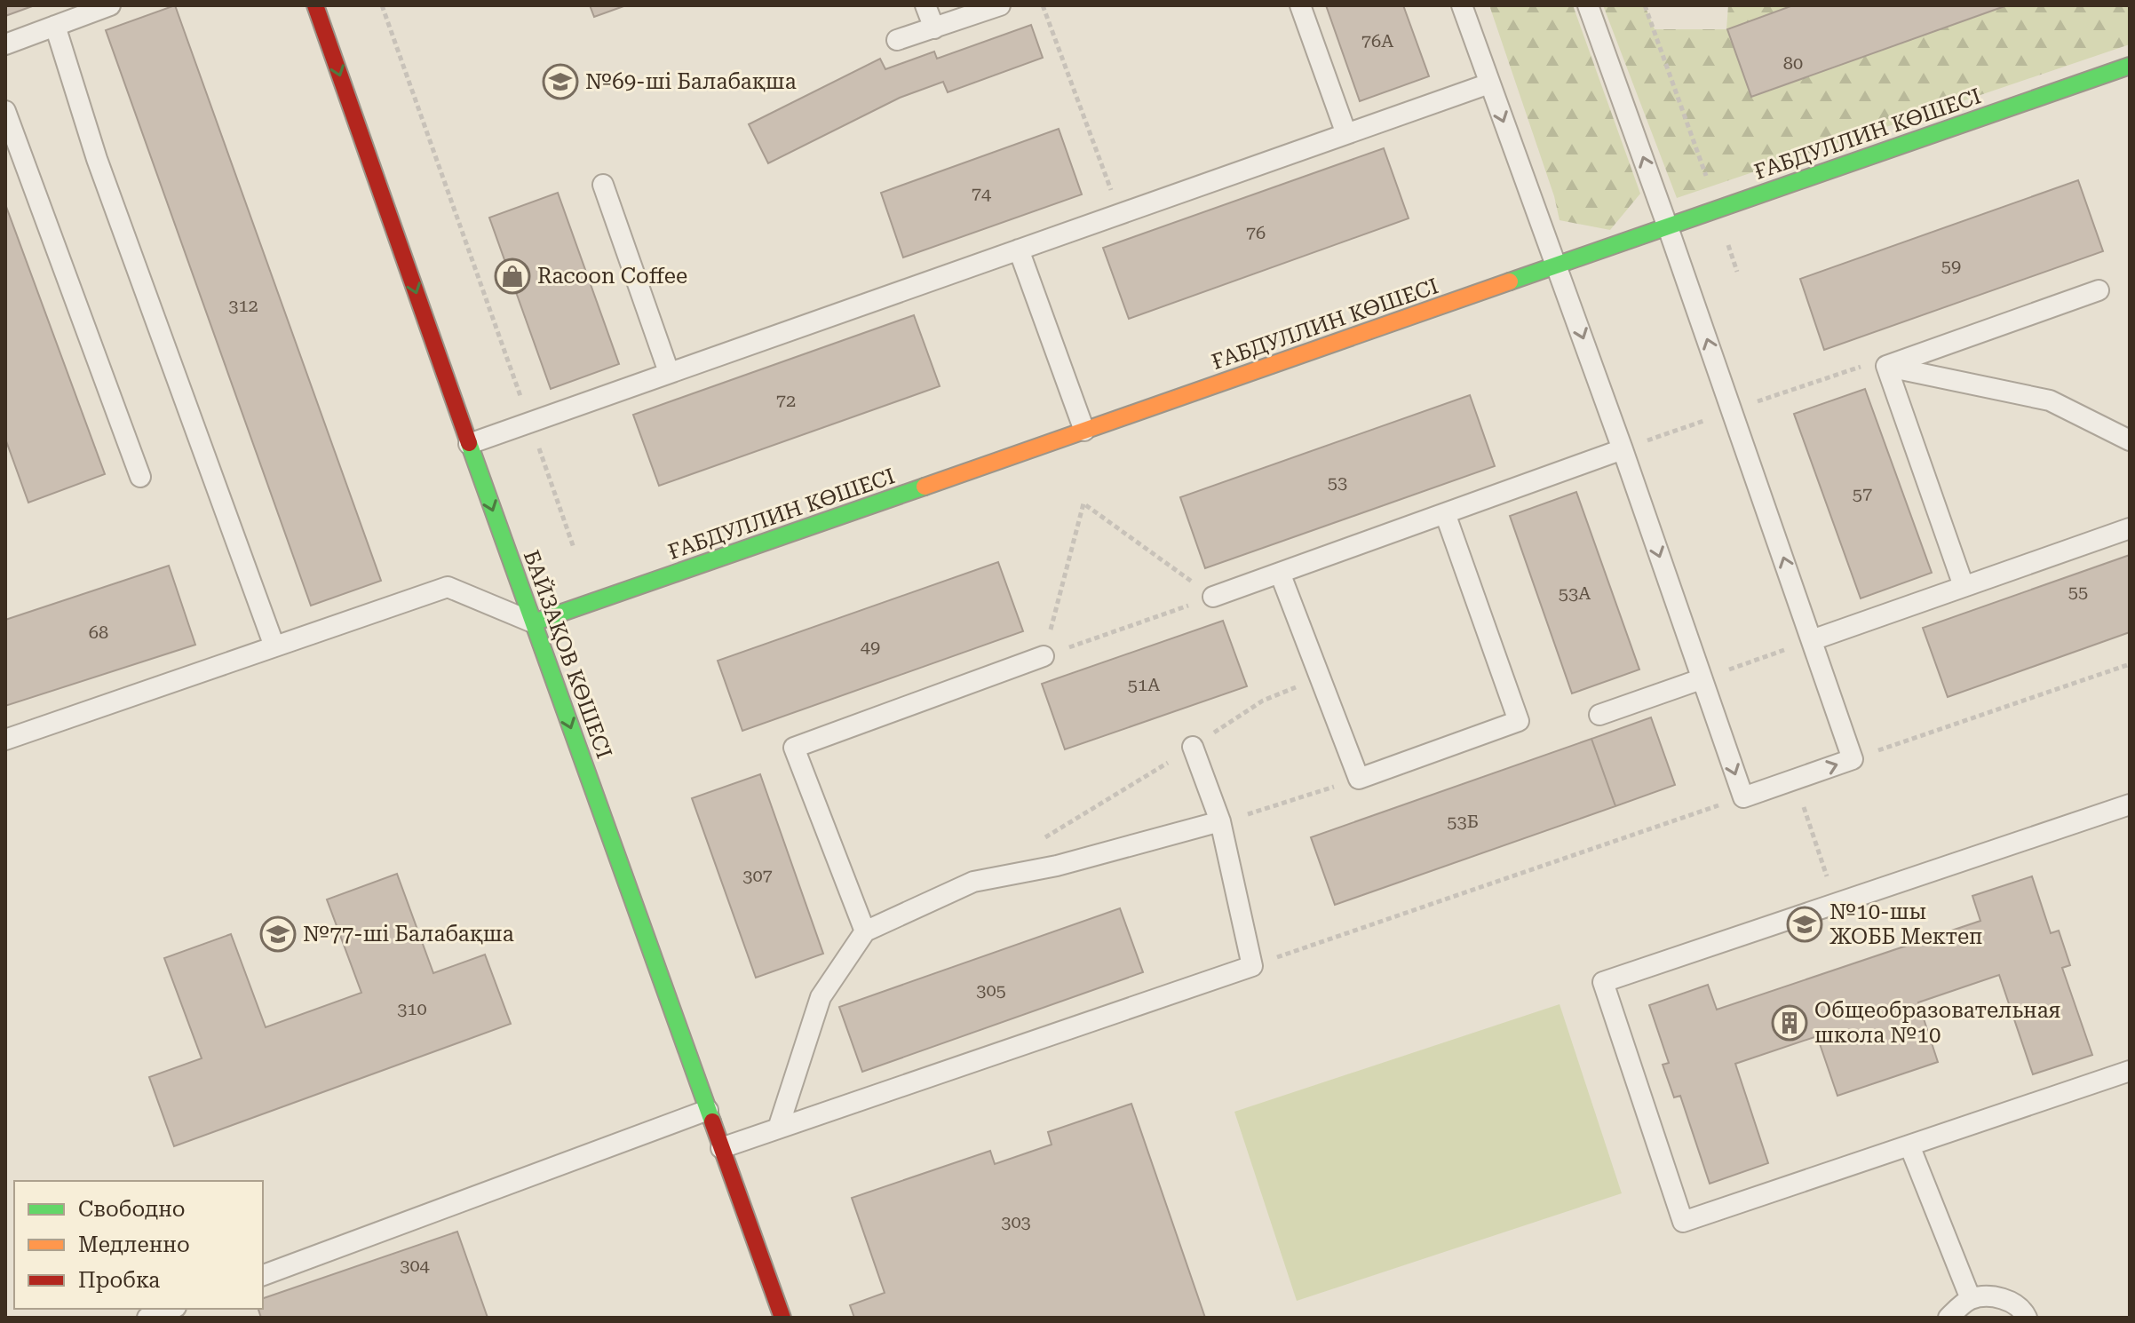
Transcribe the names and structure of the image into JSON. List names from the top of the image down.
{
  "streets": {
    "street": ["ҒАБДУЛЛИН КӨШЕСІ", "БАЙЗАҚОВ КӨШЕСІ"]
  },
  "crossings": [
    ["ҒАБДУЛЛИН КӨШЕСІ", "БАЙЗАҚОВ КӨШЕСІ"]
  ],
  "one_way": ["БАЙЗАҚОВ КӨШЕСІ"],
  "places": {
    "school or university": ["№69-ші Балабақша", "№10-шы ЖОББ Мектеп", "№77-ші Балабақша"],
    "shop": ["Racoon Coffee"],
    "building": ["Общеобразовательная школа №10"]
  },
  "house_numbers": [
    "76А",
    "80",
    "74",
    "76",
    "59",
    "312",
    "72",
    "53",
    "57",
    "55",
    "53А",
    "68",
    "49",
    "51А",
    "53Б",
    "307",
    "305",
    "310",
    "303",
    "304"
  ],
  "legend": ["Свободно", "Медленно", "Пробка"]
}
